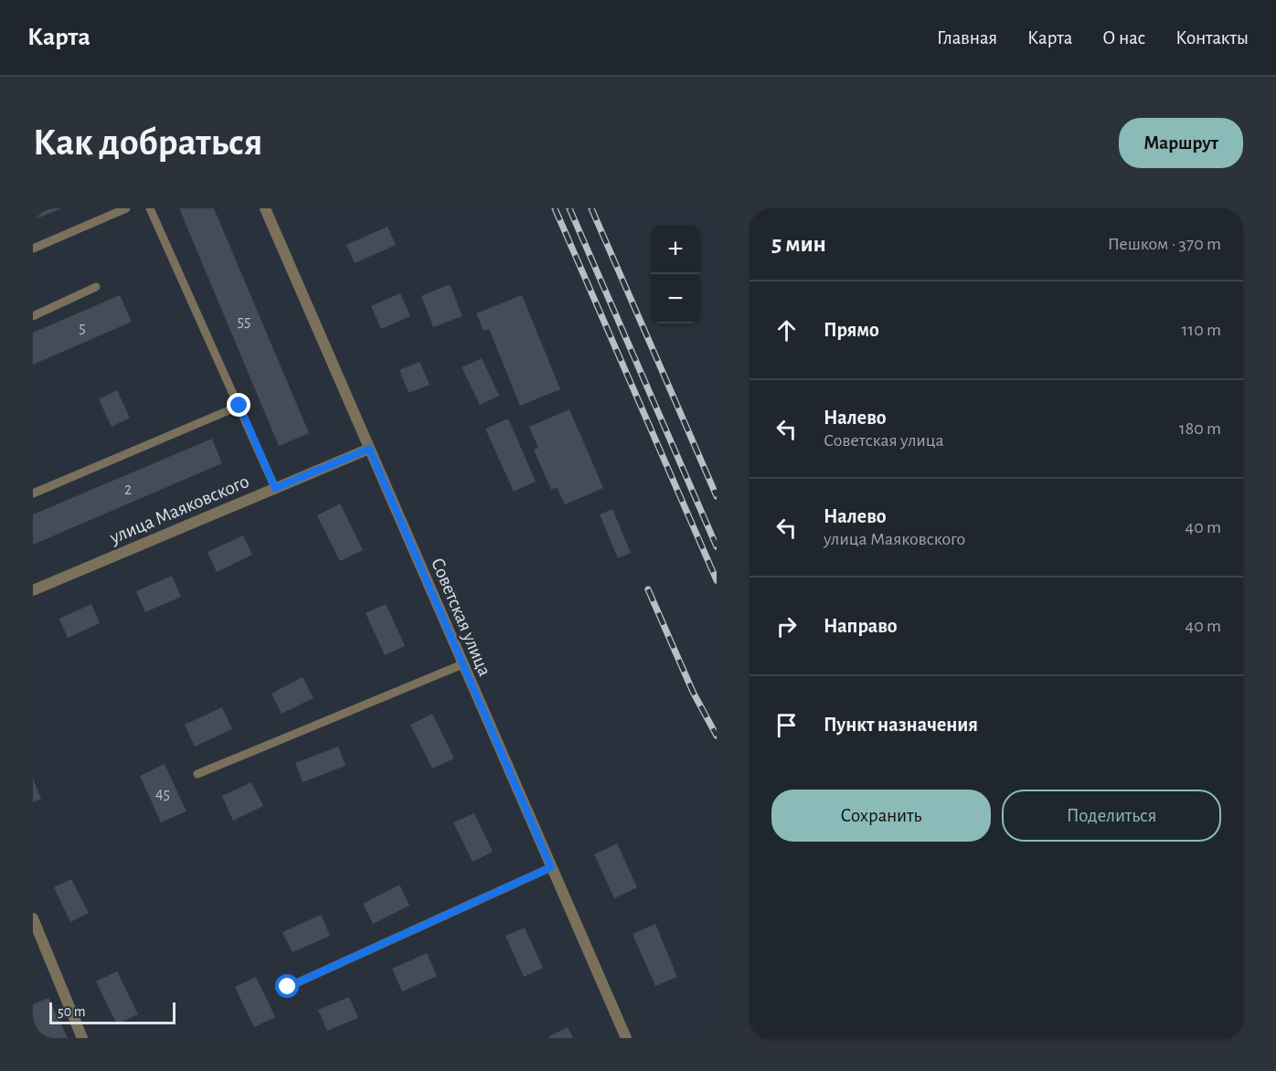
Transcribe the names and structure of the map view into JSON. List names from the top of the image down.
{
  "streets": {
    "street": ["улица Маяковского", "Советская улица"]
  },
  "crossings": [
    ["улица Маяковского", "Советская улица"]
  ],
  "house_numbers": [
    "55",
    "5",
    "2",
    "45"
  ],
  "scale_bar": "50 m",
  "page": {
    "header": "Карта",
    "nav": [
      "Главная",
      "Карта",
      "О нас",
      "Контакты"
    ],
    "buttons": [
      "Маршрут",
      ["Сохранить", "Поделиться"]
    ],
    "title": "Как добраться",
    "heading": ["5 мин", "Пешком · 370 m"],
    "map_buttons": ["+", "−"],
    "list": [
      ["Прямо", "110 m"],
      ["Налево", "Советская улица", "180 m"],
      ["Налево", "улица Маяковского", "40 m"],
      ["Направо", "40 m"],
      "Пункт назначения"
    ],
    "scale": "50 m"
  }
}
